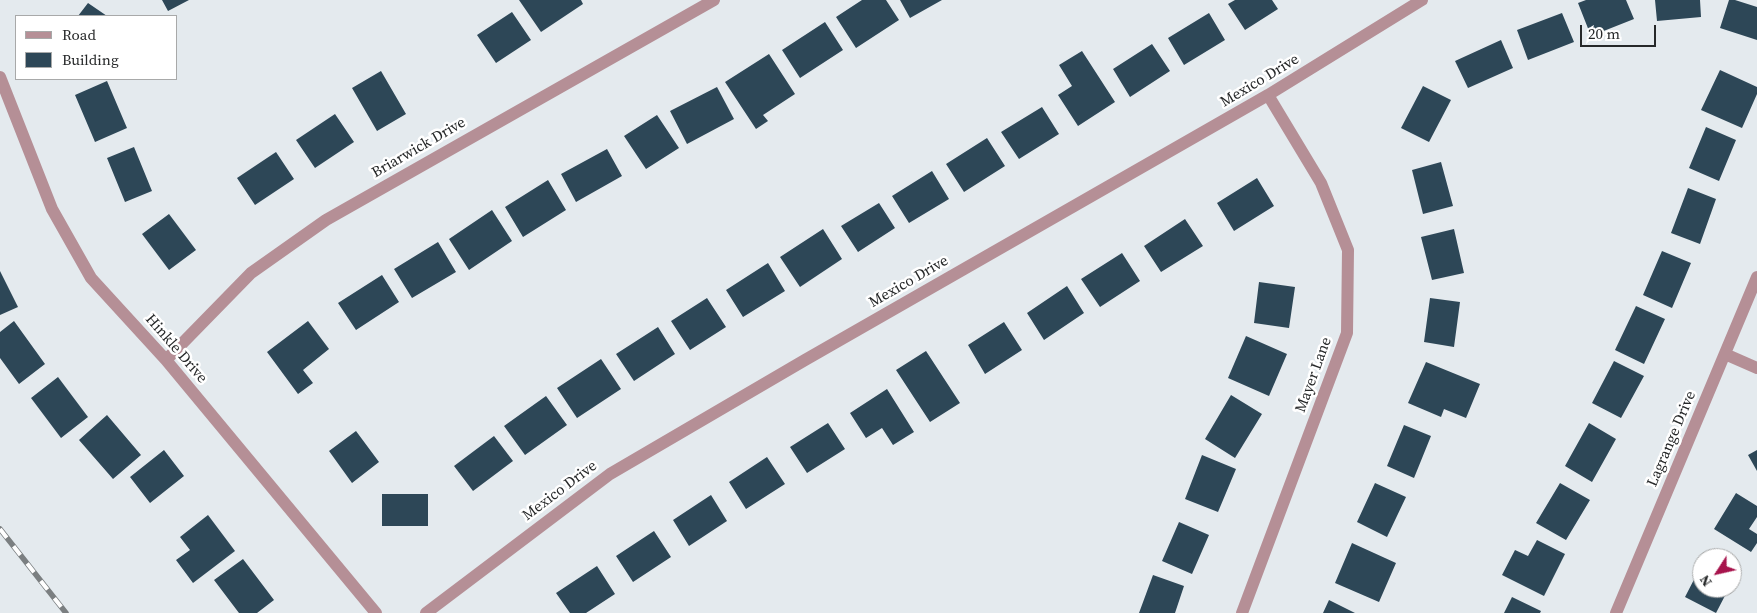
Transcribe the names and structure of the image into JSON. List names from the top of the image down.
{
  "streets": {
    "street": [
      "Mexico Drive",
      "Briarwick Drive",
      "Hinkle Drive",
      "Mayer Lane",
      "Lagrange Drive"
    ]
  },
  "crossings": [
    ["Mexico Drive", "Mayer Lane"],
    ["Briarwick Drive", "Hinkle Drive"]
  ],
  "legend": ["Road", "Building"],
  "scale_bar": "20 m",
  "north": "bottom left"
}
